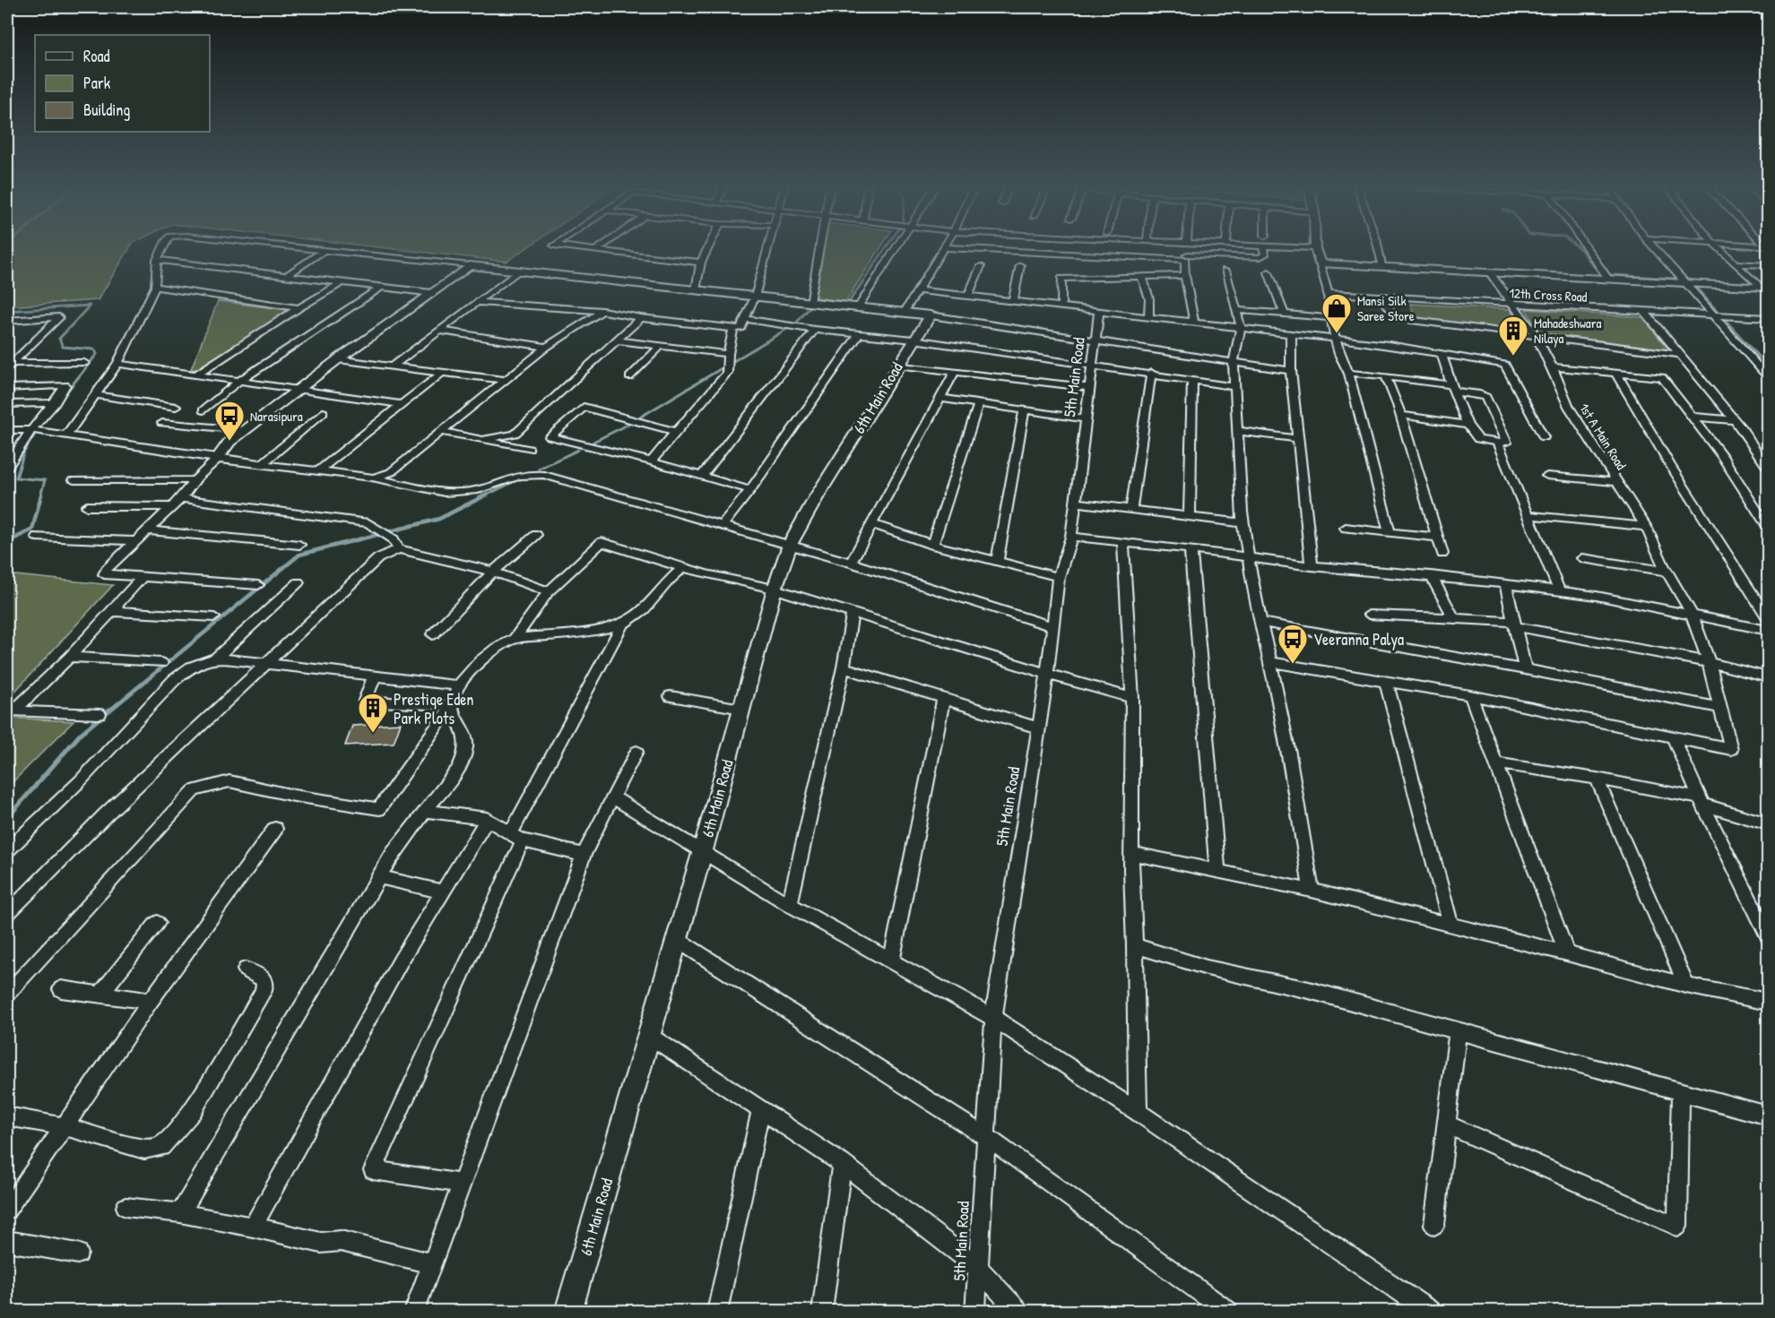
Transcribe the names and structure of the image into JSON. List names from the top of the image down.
{
  "streets": {
    "street": [
      "12th Cross Road",
      "5th Main Road",
      "6th Main Road",
      "1st A Main Road"
    ]
  },
  "crossings": [
    ["12th Cross Road", "1st A Main Road"]
  ],
  "places": {
    "shop": ["Mansi Silk Saree Store"],
    "building": ["Mahadeshwara Nilaya", "Prestige Eden Park Plots"],
    "bus stop": ["Narasipura", "Veeranna Palya"]
  },
  "legend": ["Road", "Park", "Building"]
}
